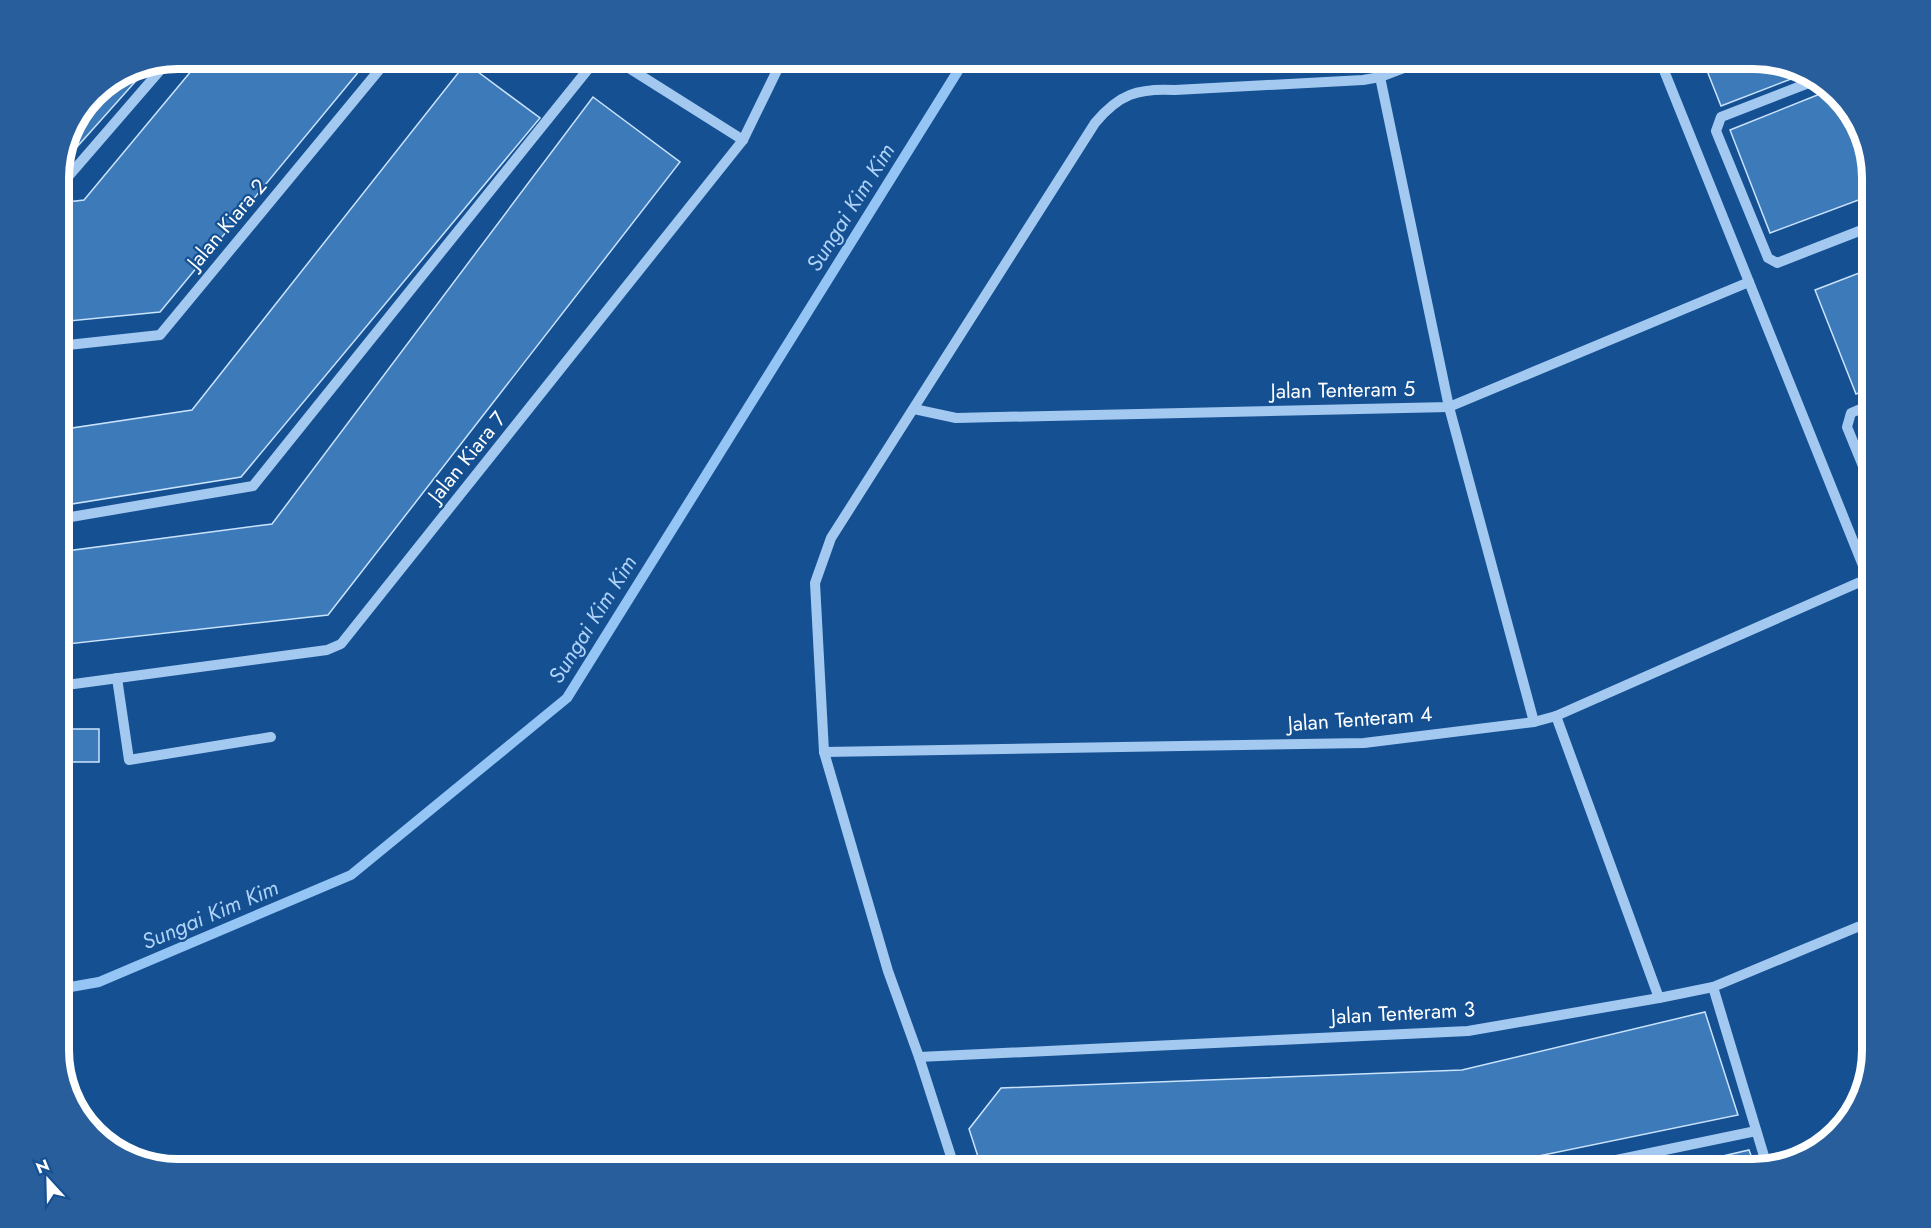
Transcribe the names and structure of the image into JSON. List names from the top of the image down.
{
  "streets": {
    "street": [
      "Jalan Kiara 2",
      "Jalan Tenteram 5",
      "Jalan Kiara 7",
      "Jalan Tenteram 4",
      "Jalan Tenteram 3"
    ]
  },
  "water": ["Sungai Kim Kim"],
  "north": "top"
}
